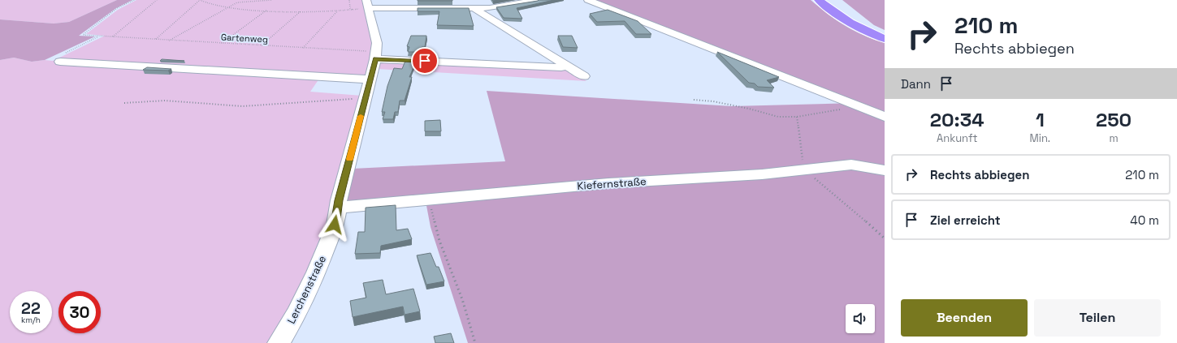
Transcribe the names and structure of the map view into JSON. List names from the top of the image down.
{
  "streets": {
    "street": ["Kiefernstraße", "Lerchenstraße"],
    "path": ["Gartenweg"]
  },
  "crossings": [
    ["Gartenweg", "Lerchenstraße"],
    ["Kiefernstraße", "Lerchenstraße"]
  ],
  "page": {
    "turn": ["210 m", "Rechts abbiegen"],
    "then": "Dann",
    "eta": [
      "20:34",
      "Ankunft",
      "1",
      "Min.",
      "250",
      "m"
    ],
    "list": [
      {
        "name": "Rechts abbiegen",
        "value": "210 m"
      },
      {
        "name": "Ziel erreicht",
        "value": "40 m"
      }
    ],
    "speed": "22 km/h",
    "limit": "30",
    "buttons": ["Beenden", "Teilen"]
  }
}
